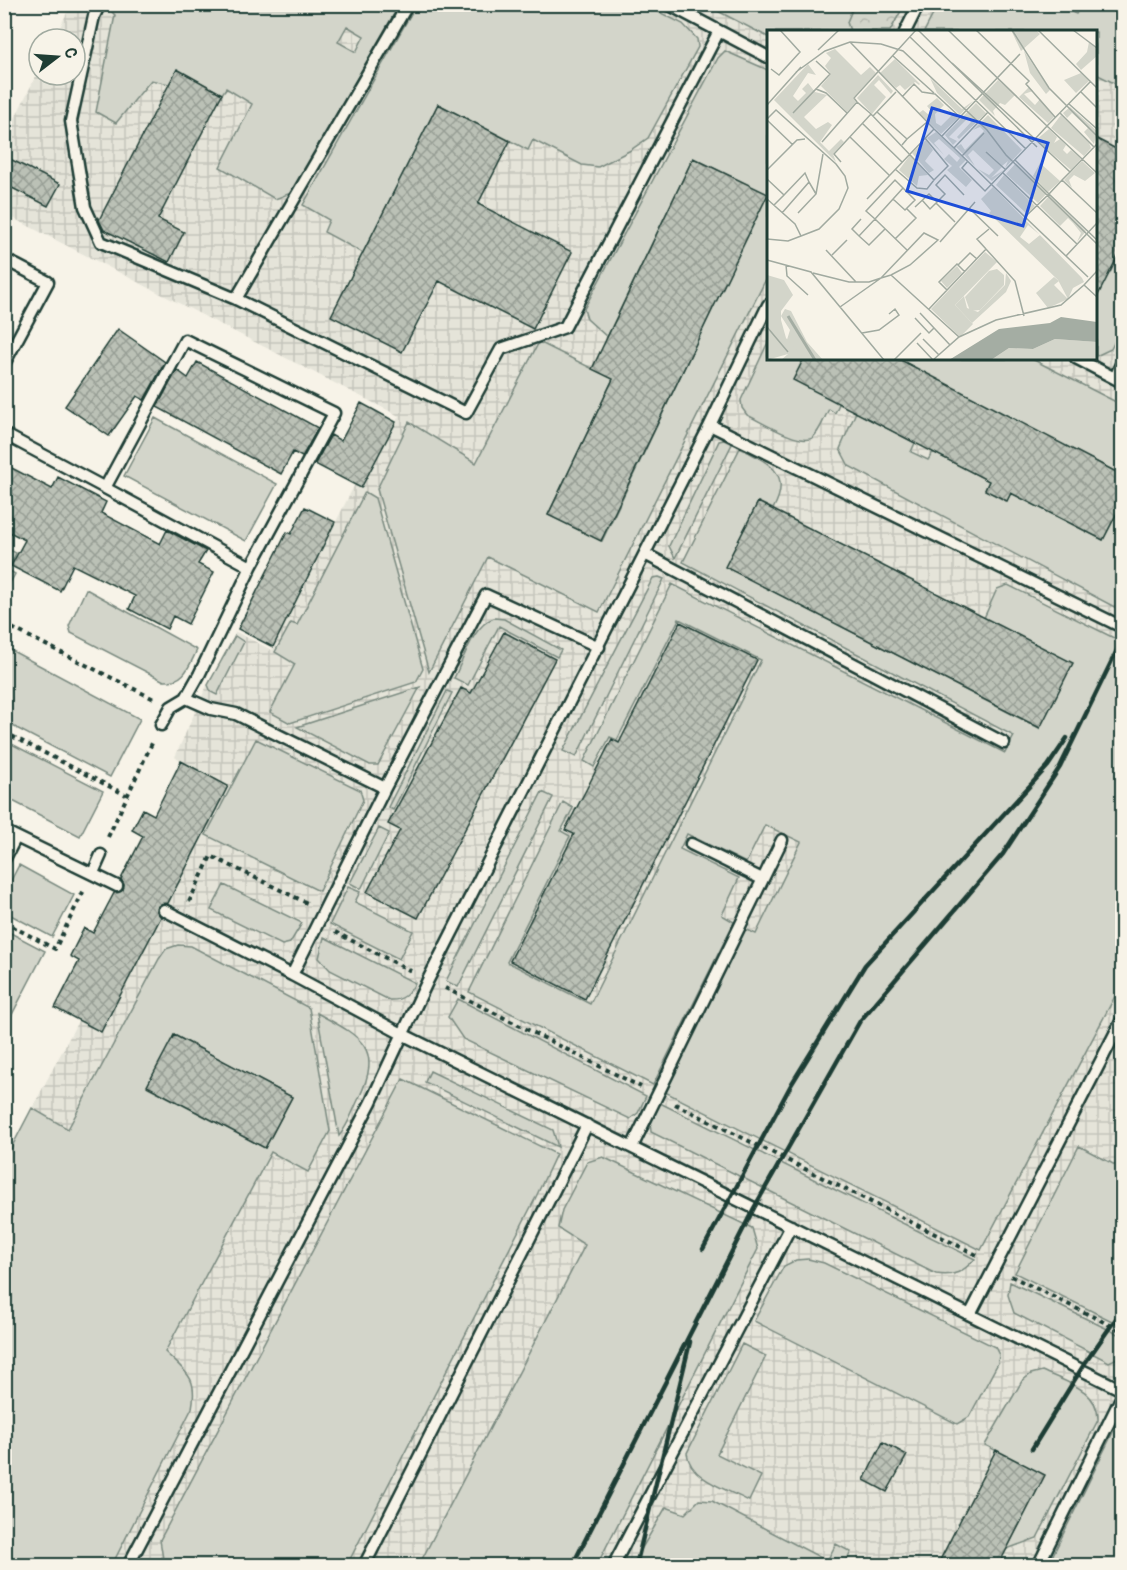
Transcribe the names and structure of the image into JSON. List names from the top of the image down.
{
  "north": "right"
}
